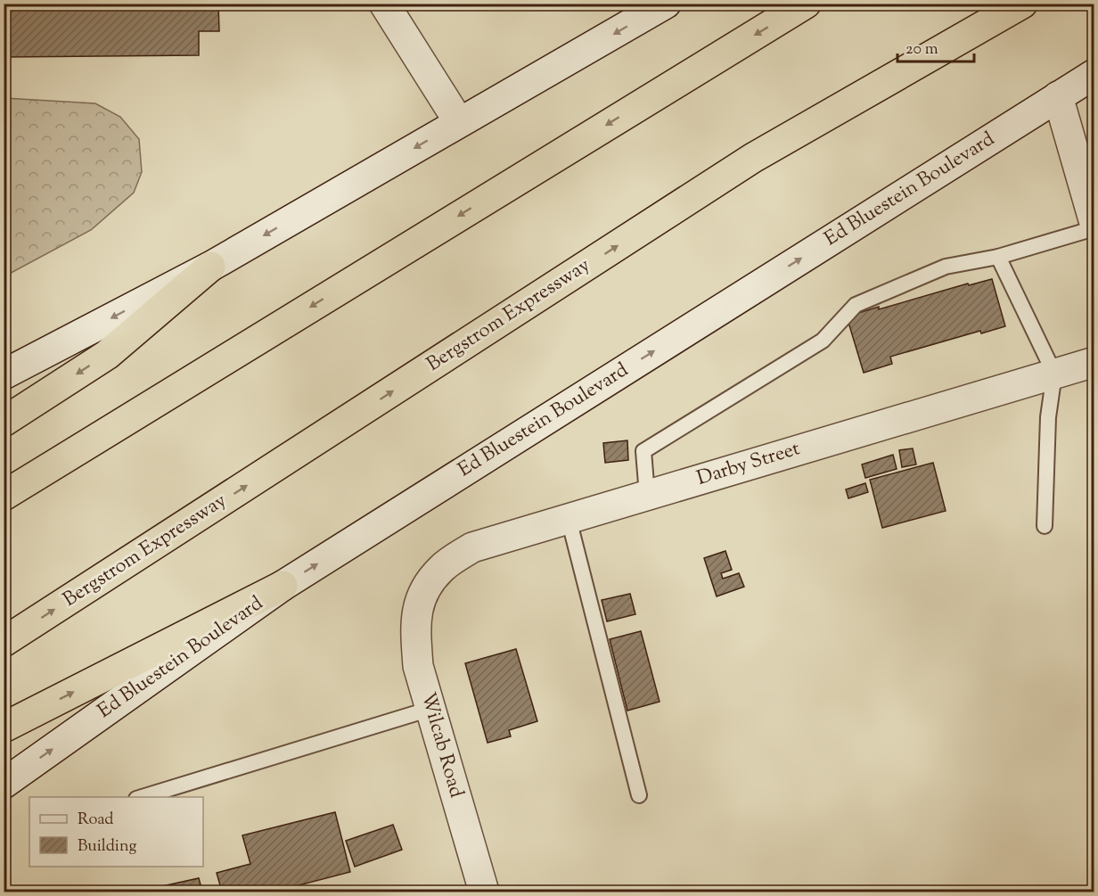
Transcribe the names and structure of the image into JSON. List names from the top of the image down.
{
  "streets": {
    "highway": ["Bergstrom Expressway"],
    "main road": ["Ed Bluestein Boulevard", "Darby Street", "Wilcab Road"]
  },
  "crossings": [
    ["Darby Street", "Wilcab Road"]
  ],
  "one_way": ["Ed Bluestein Boulevard"],
  "legend": ["Road", "Building"],
  "scale_bar": "20 m"
}
